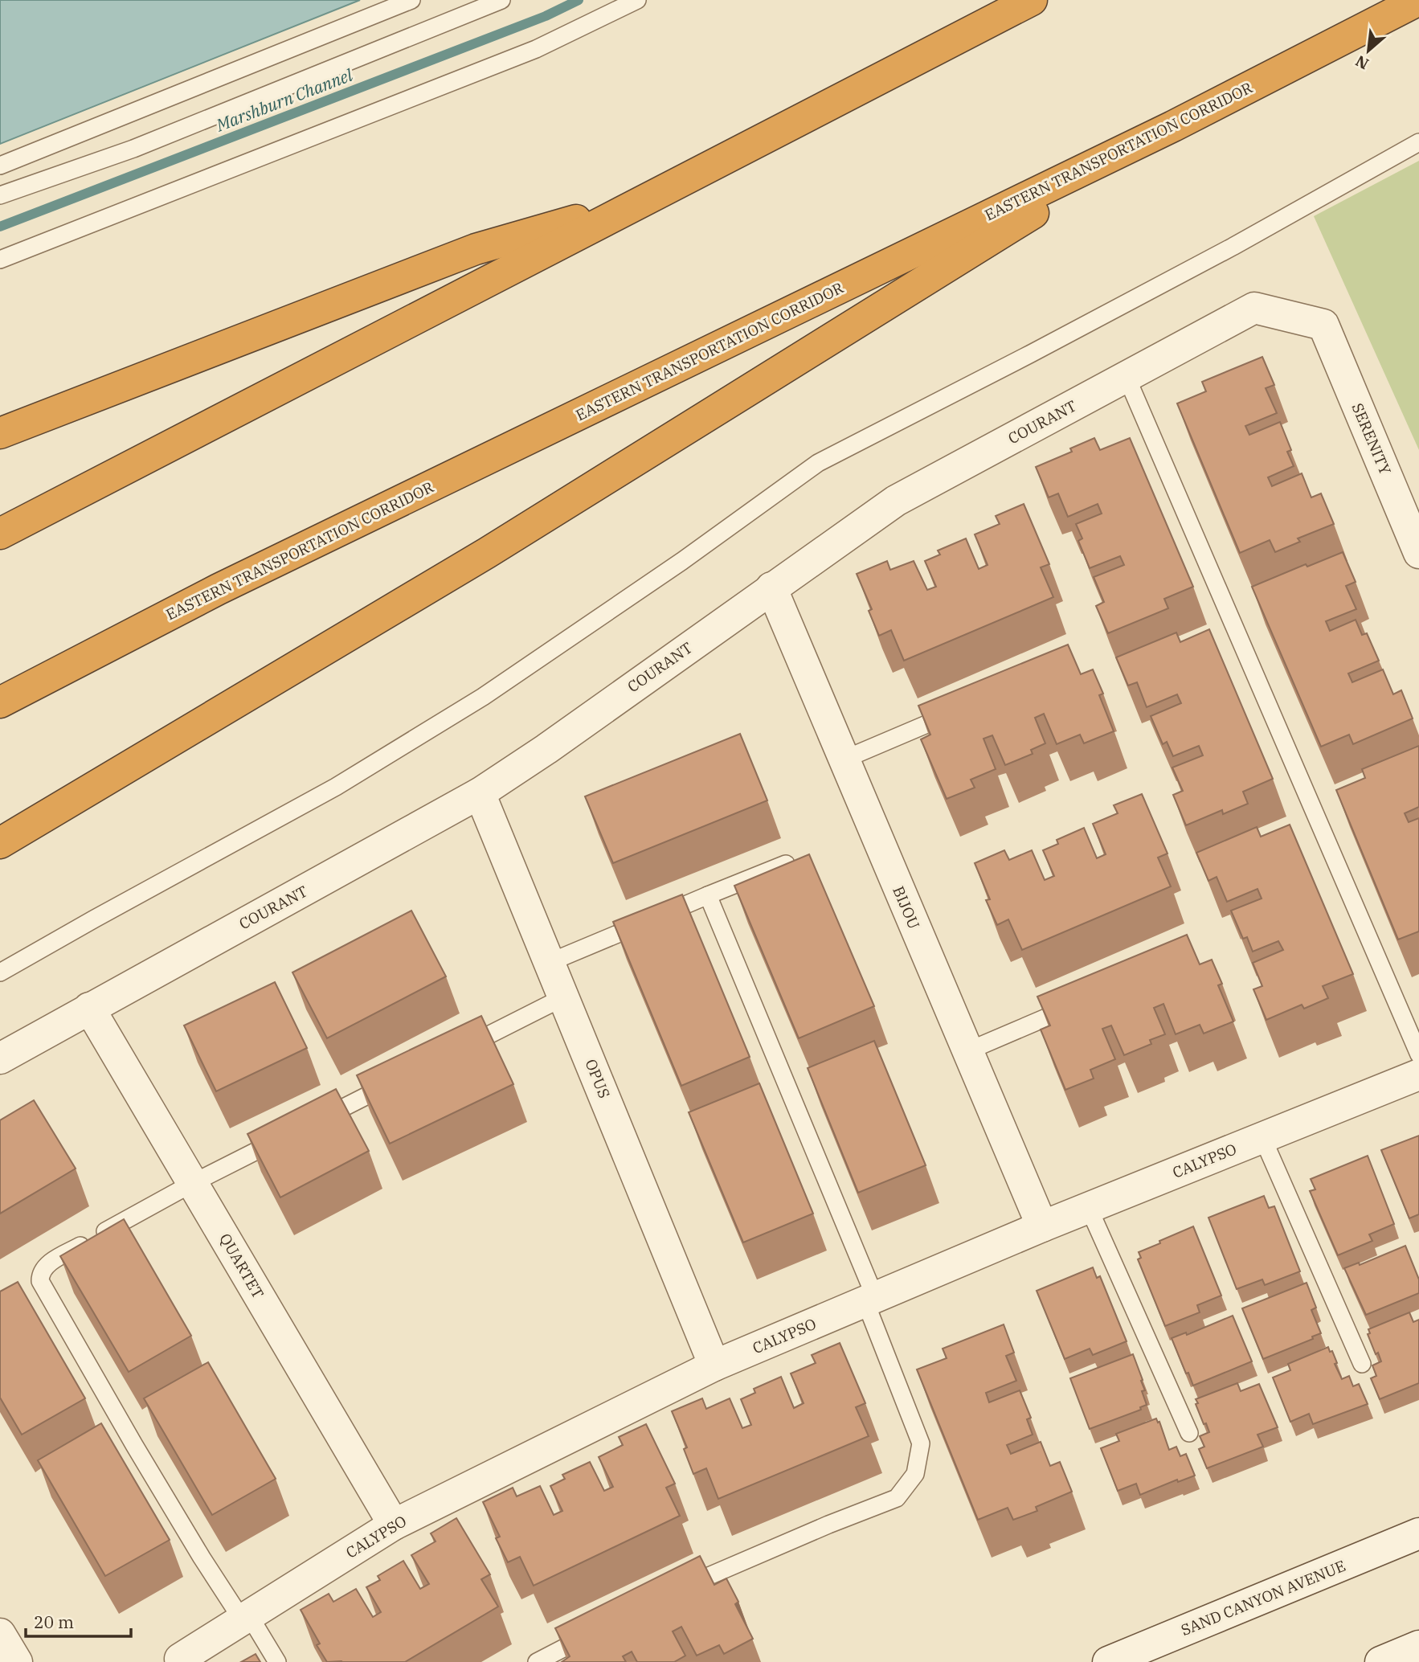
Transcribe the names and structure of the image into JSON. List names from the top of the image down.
{
  "streets": {
    "highway": ["EASTERN TRANSPORTATION CORRIDOR"],
    "street": [
      "COURANT",
      "SERENITY",
      "BIJOU",
      "OPUS",
      "CALYPSO",
      "QUARTET",
      "SAND CANYON AVENUE"
    ]
  },
  "crossings": [
    ["COURANT", "SERENITY"],
    ["COURANT", "BIJOU"],
    ["COURANT", "OPUS"],
    ["COURANT", "QUARTET"],
    ["BIJOU", "CALYPSO"],
    ["OPUS", "CALYPSO"],
    ["CALYPSO", "QUARTET"]
  ],
  "water": ["Marshburn Channel"],
  "scale_bar": "20 m",
  "north": "bottom left"
}
